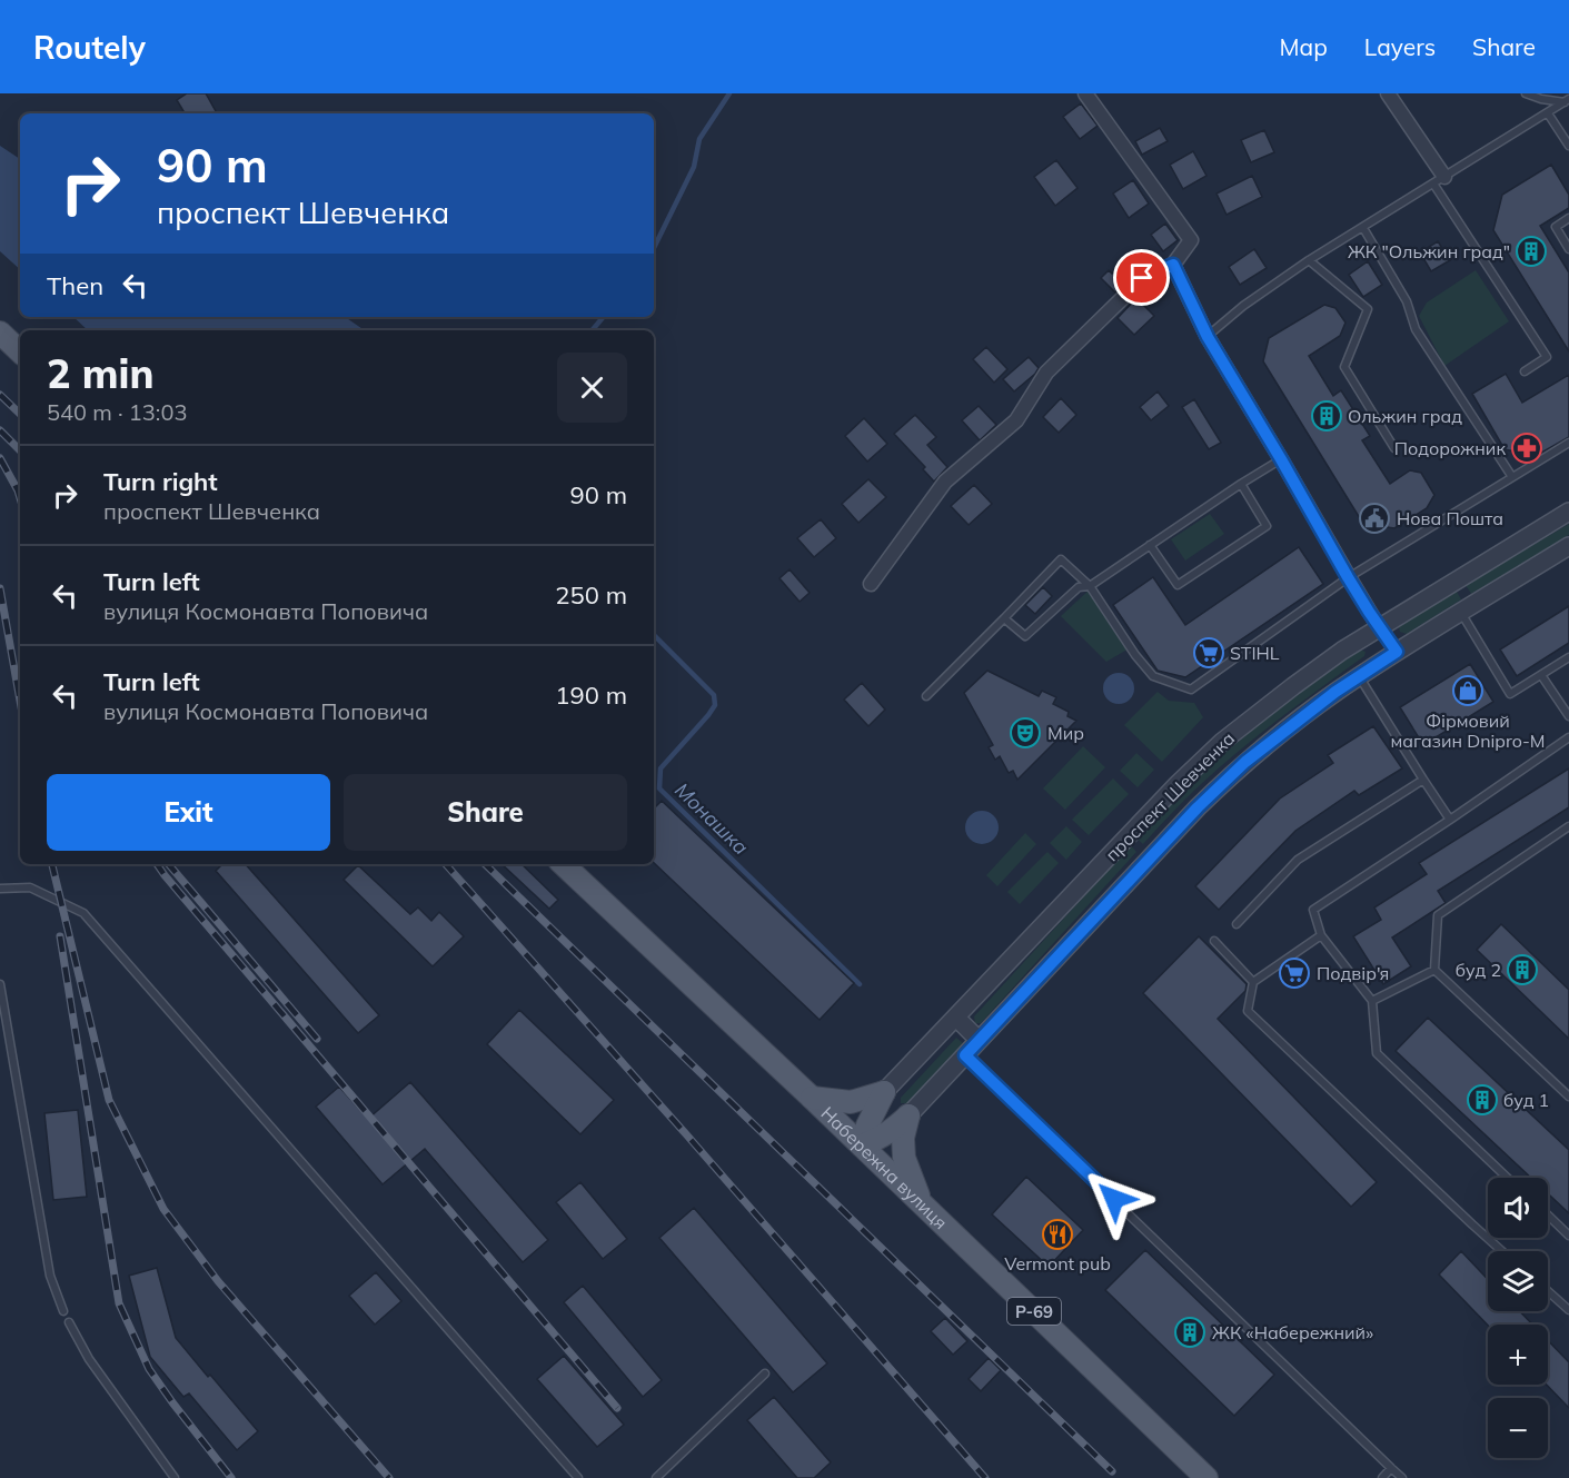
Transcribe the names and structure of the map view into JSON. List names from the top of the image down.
{
  "streets": {
    "main road": ["Набережна вулиця", "Р-69"],
    "street": ["проспект Шевченка"]
  },
  "water": ["Монашка"],
  "places": {
    "building": [
      "ЖК \"Ольжин град\"",
      "Ольжин град",
      "буд 2",
      "буд 1",
      "ЖК «Набережний»"
    ],
    "pharmacy": ["Подорожник"],
    "public building": ["Нова Пошта"],
    "supermarket": ["STIHL", "Подвір'я"],
    "shop": ["Фірмовий магазин Dnipro-M"],
    "theatre": ["Мир"],
    "restaurant": ["Vermont pub"]
  },
  "page": {
    "header": "Routely",
    "nav": ["Map", "Layers", "Share"],
    "turn": ["90 m", "проспект Шевченка"],
    "then": "Then",
    "heading": ["2 min", "540 m · 13:03"],
    "list": [
      {
        "name": "Turn right",
        "note": "проспект Шевченка",
        "value": "90 m"
      },
      {
        "name": "Turn left",
        "note": "вулиця Космонавта Поповича",
        "value": "250 m"
      },
      {
        "name": "Turn left",
        "note": "вулиця Космонавта Поповича",
        "value": "190 m"
      }
    ],
    "buttons": ["Exit", "Share"],
    "map_buttons": ["+", "−"]
  }
}
